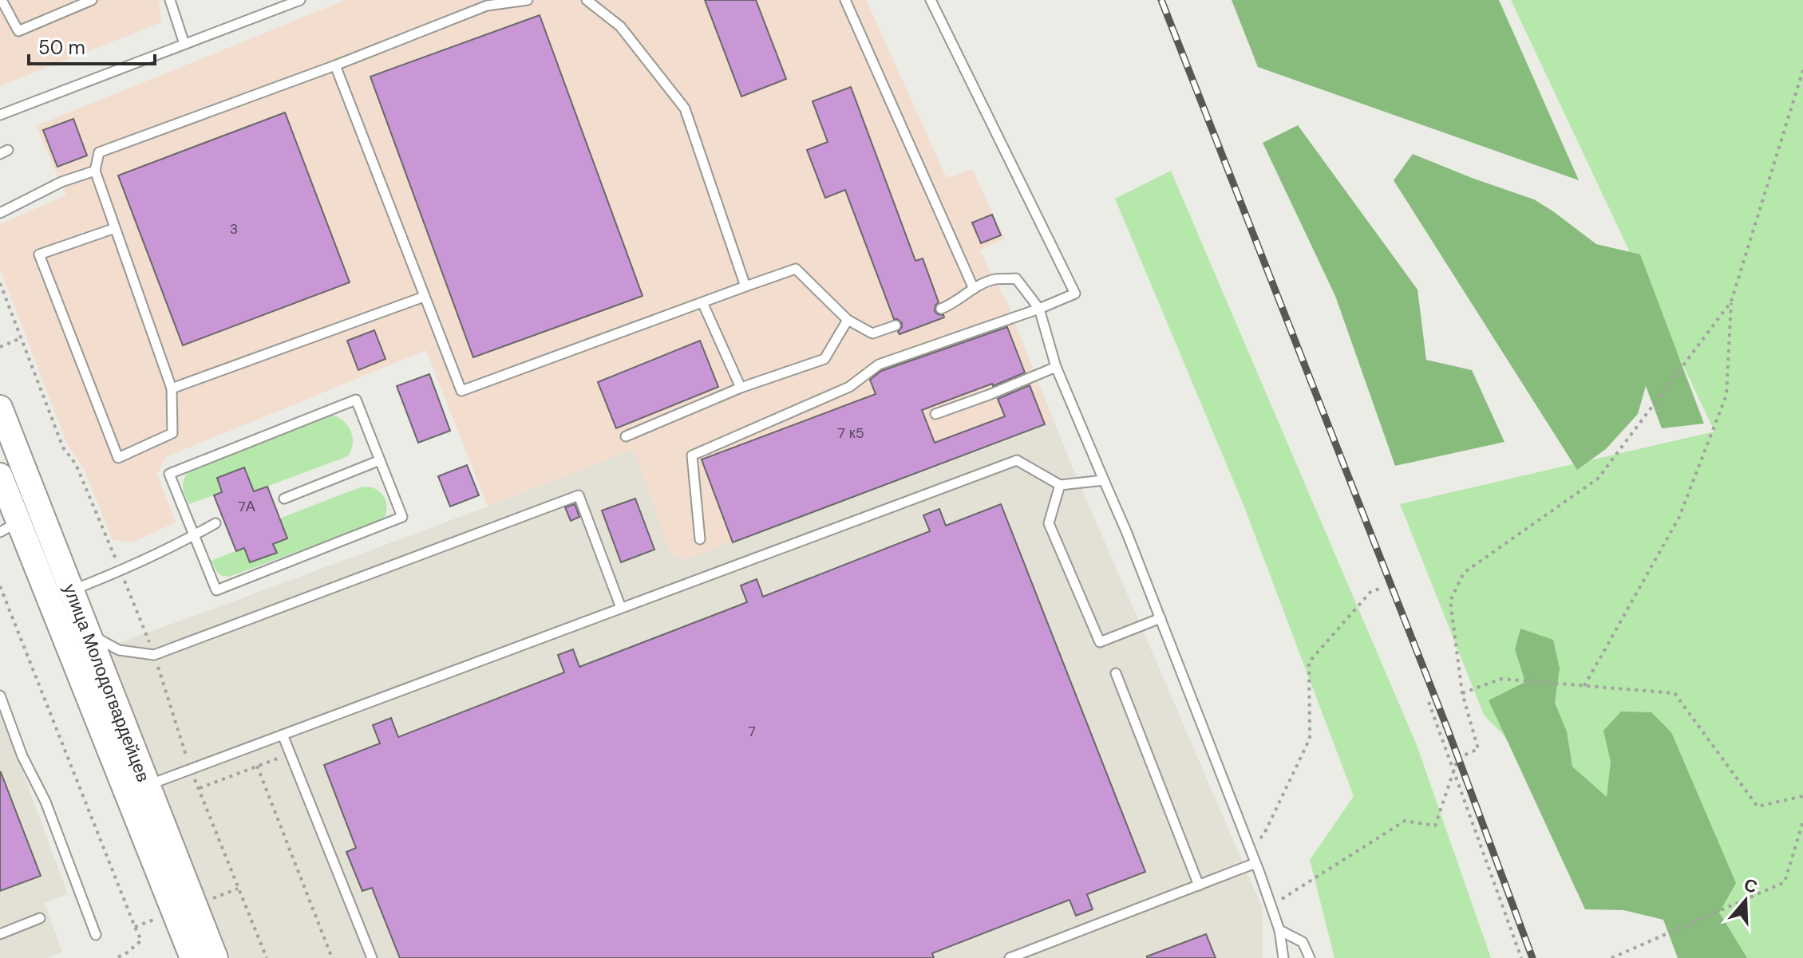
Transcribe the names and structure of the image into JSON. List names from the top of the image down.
{
  "streets": {
    "main road": ["улица Молодогвардейцев"]
  },
  "house_numbers": [
    "3",
    "7 к5",
    "7А",
    "7"
  ],
  "scale_bar": "50 m",
  "north": "top"
}
